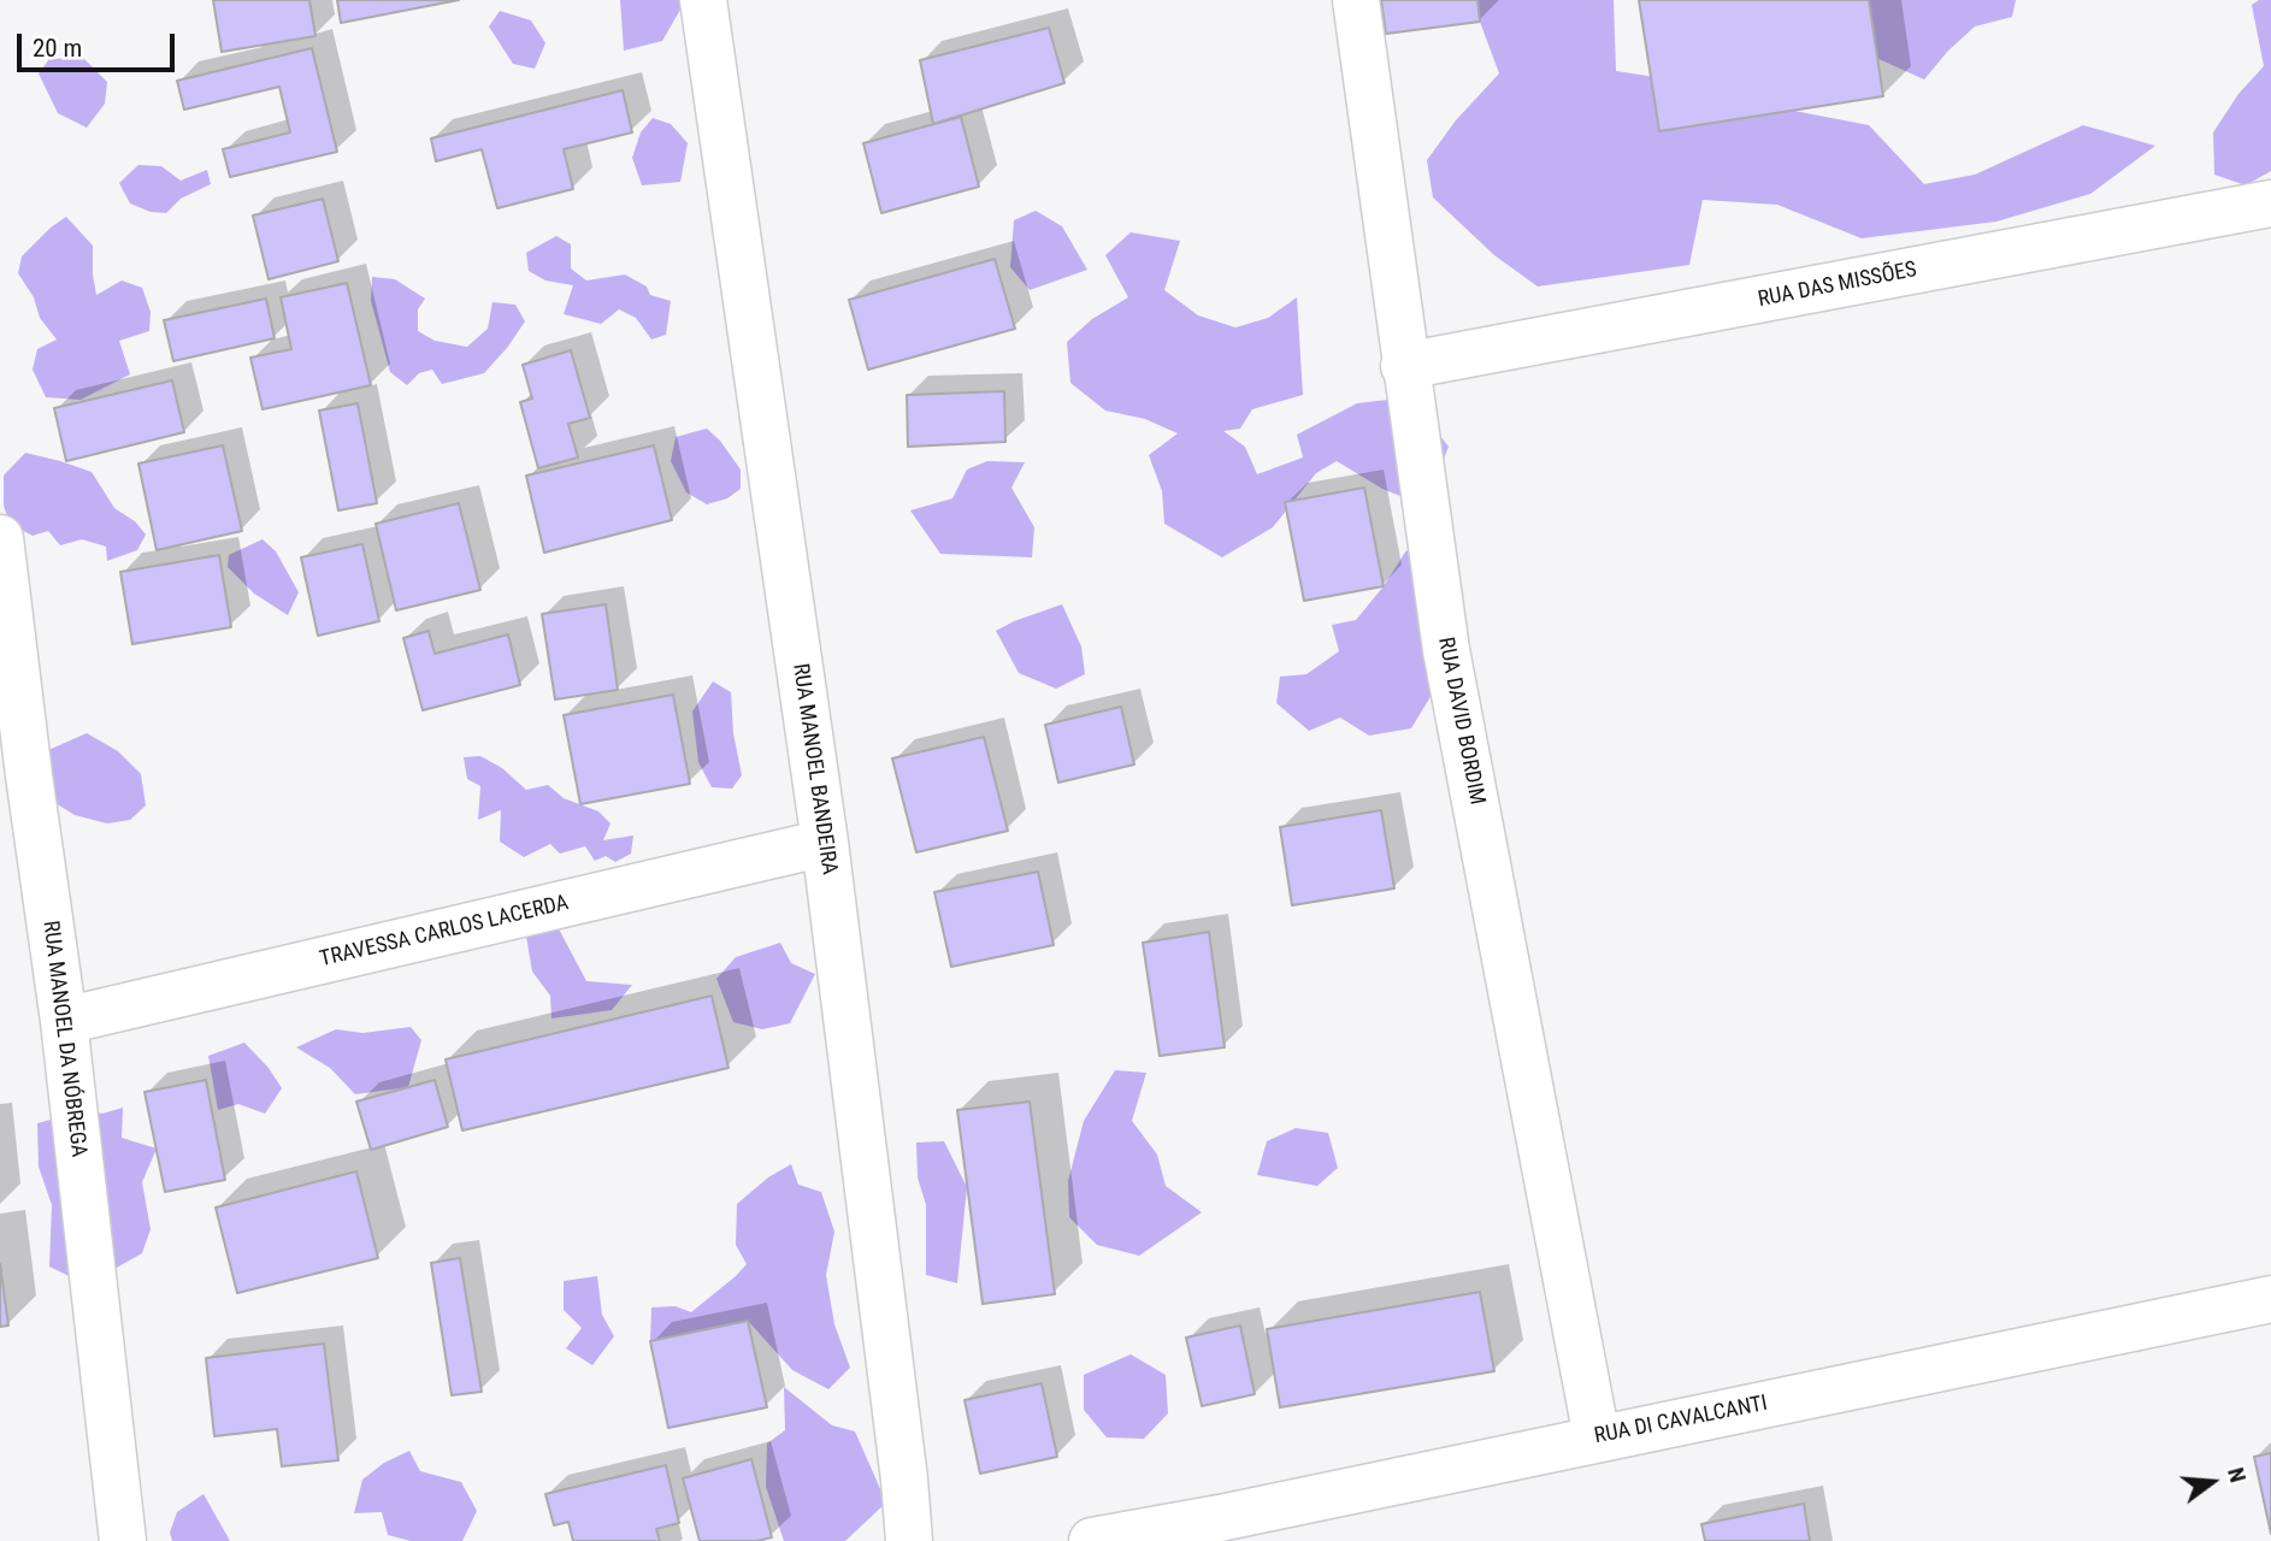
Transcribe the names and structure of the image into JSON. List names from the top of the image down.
{
  "streets": {
    "street": [
      "RUA DAS MISSÕES",
      "RUA DAVID BORDIM",
      "RUA MANOEL BANDEIRA",
      "TRAVESSA CARLOS LACERDA",
      "RUA MANOEL DA NÓBREGA",
      "RUA DI CAVALCANTI"
    ]
  },
  "crossings": [
    ["RUA DAS MISSÕES", "RUA DAVID BORDIM"],
    ["RUA DAVID BORDIM", "RUA DI CAVALCANTI"],
    ["RUA MANOEL BANDEIRA", "TRAVESSA CARLOS LACERDA"],
    ["TRAVESSA CARLOS LACERDA", "RUA MANOEL DA NÓBREGA"]
  ],
  "scale_bar": "20 m",
  "north": "right"
}
